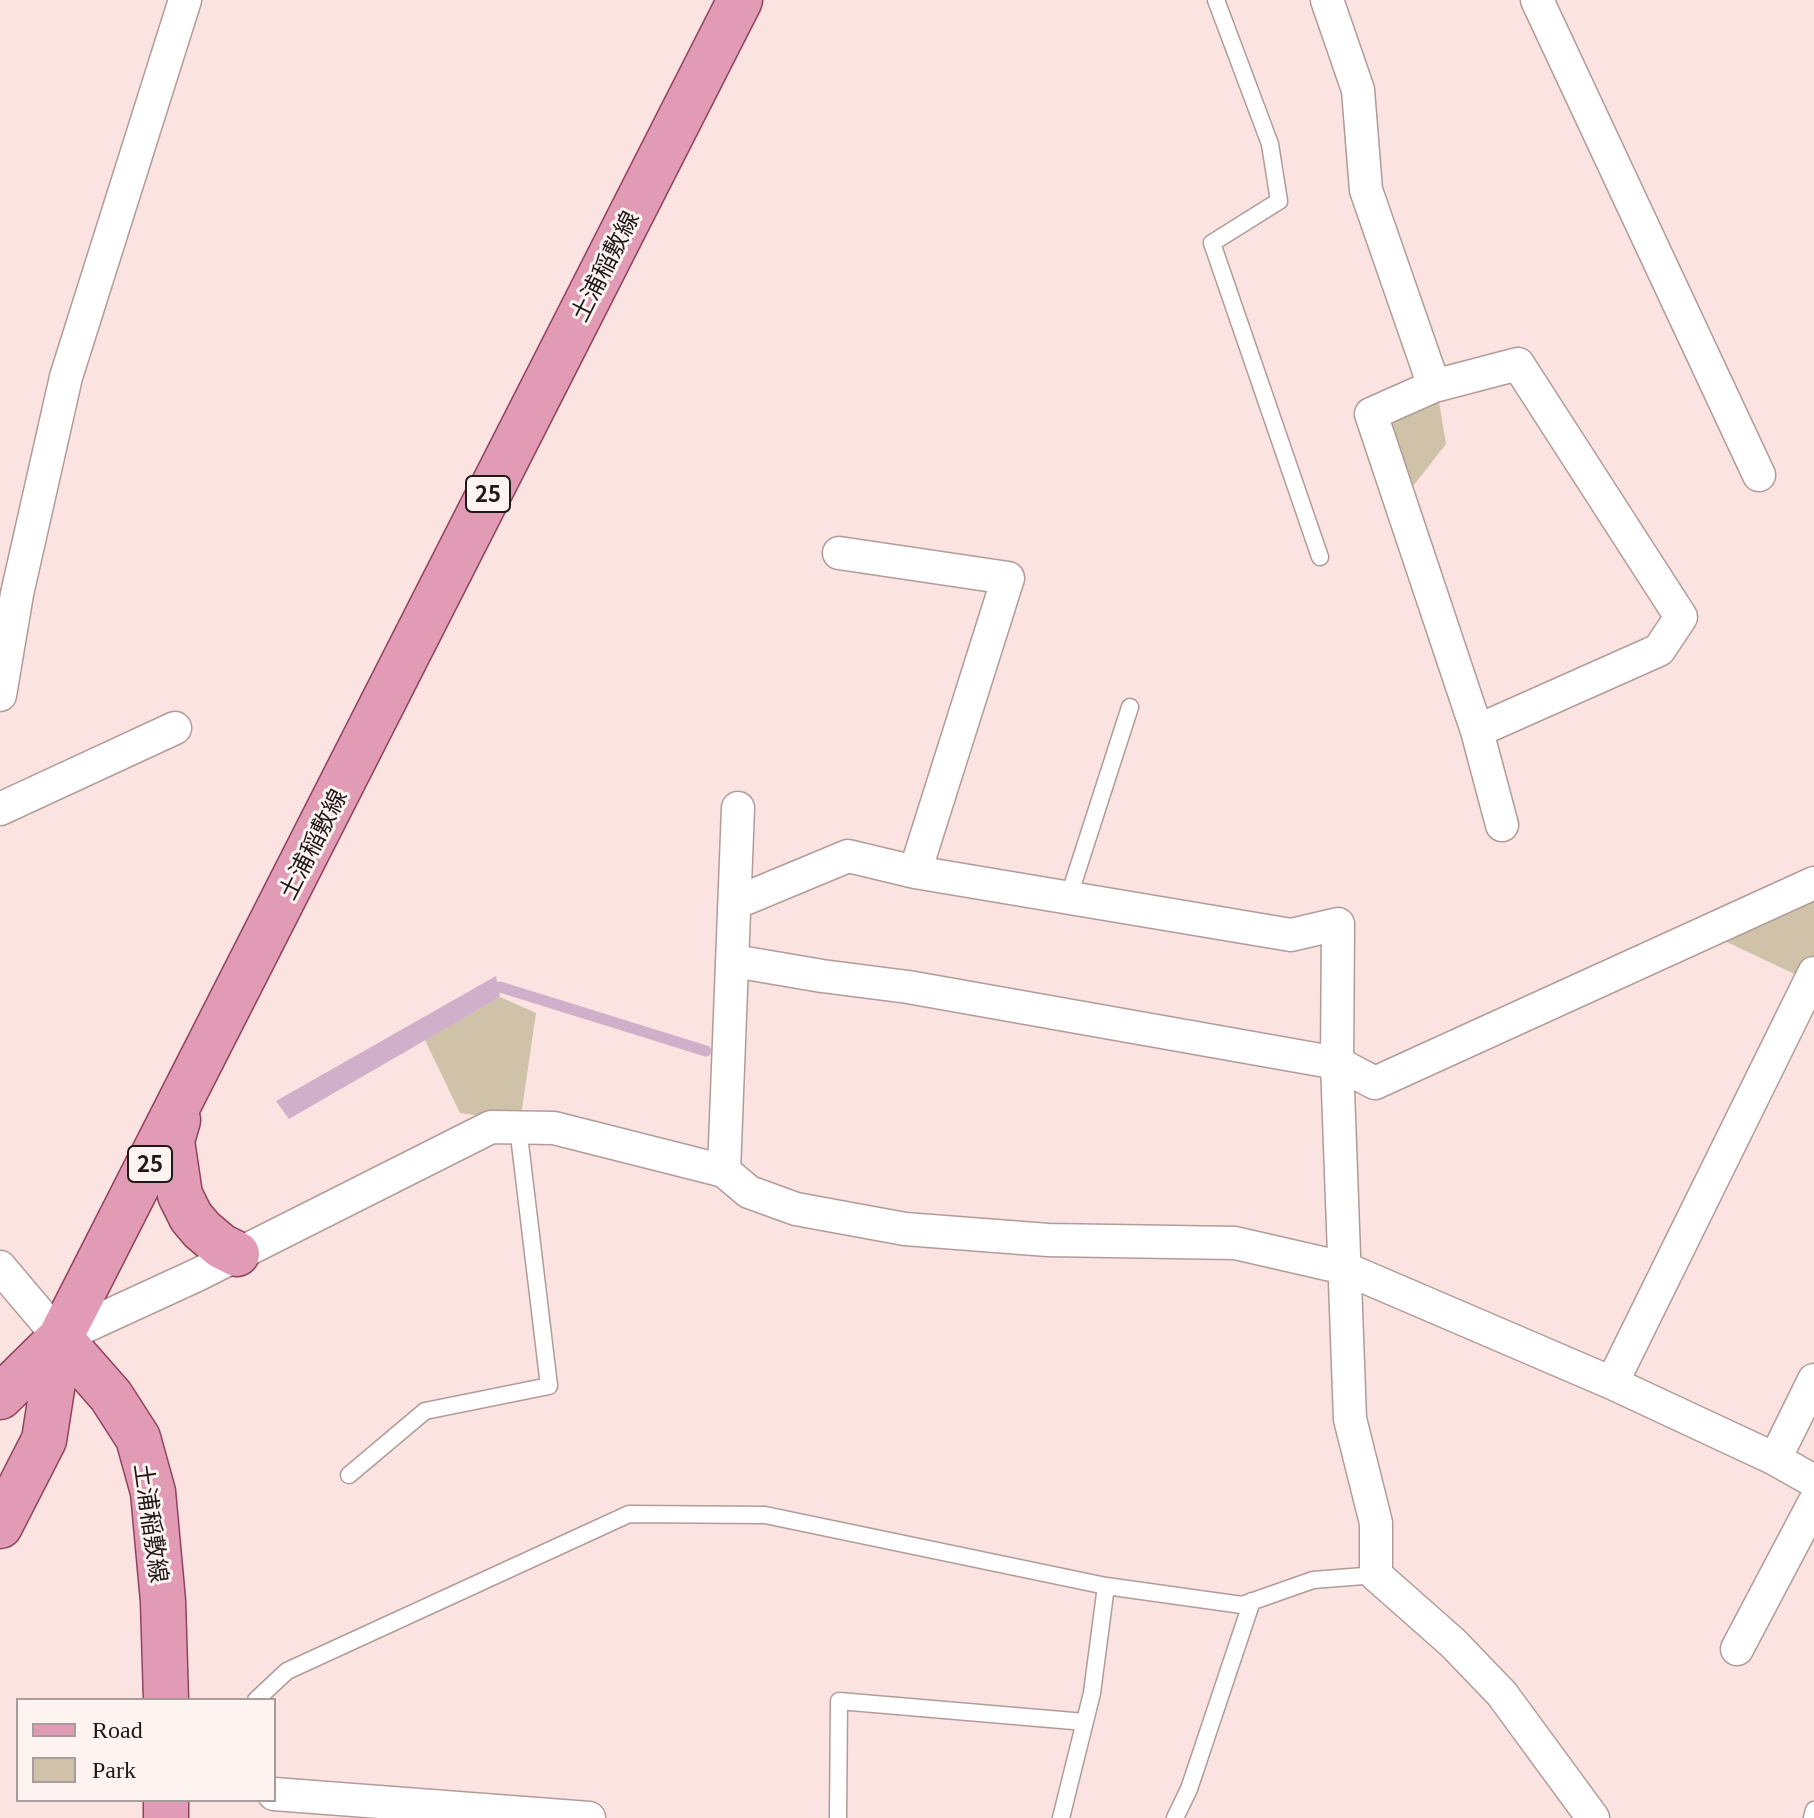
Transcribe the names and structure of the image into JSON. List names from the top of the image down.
{
  "streets": {
    "main road": ["土浦稲敷線", "25"]
  },
  "crossings": [
    ["土浦稲敷線", "25"]
  ],
  "legend": ["Road", "Park"]
}
